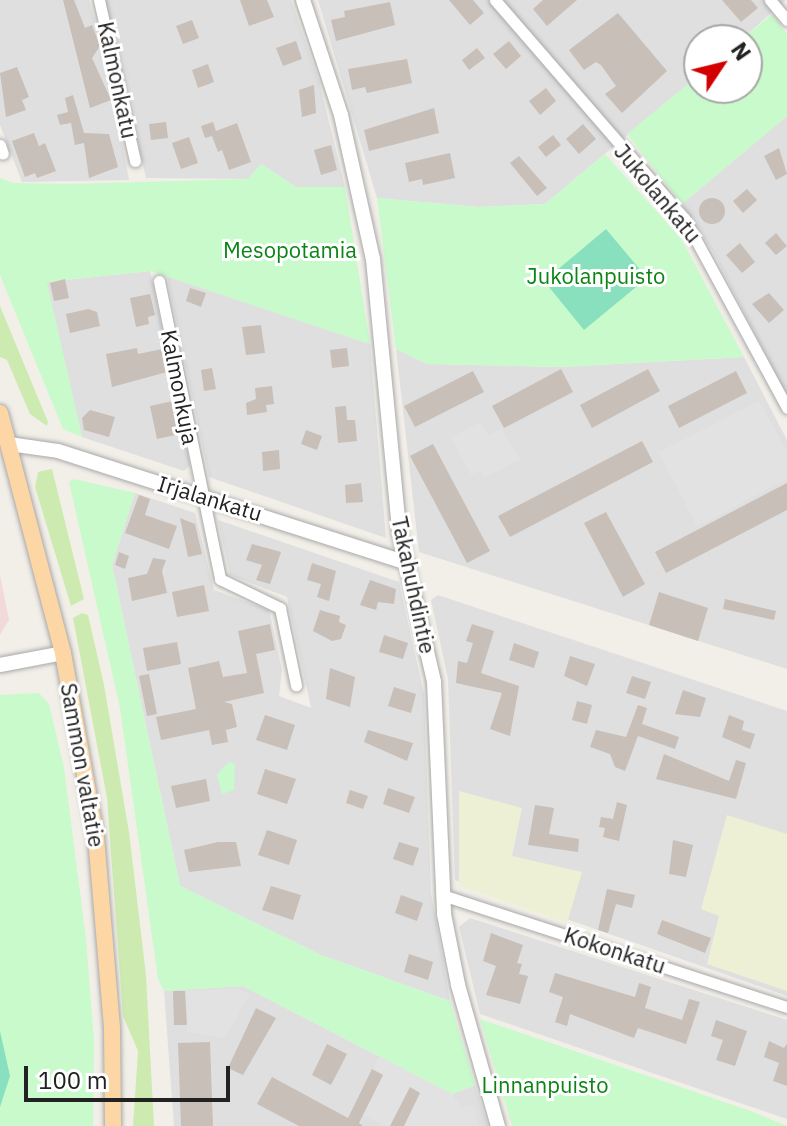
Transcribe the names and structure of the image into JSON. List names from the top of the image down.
{
  "streets": {
    "main road": ["Sammon valtatie"],
    "street": [
      "Kalmonkatu",
      "Jukolankatu",
      "Kalmonkuja",
      "Irjalankatu",
      "Takahuhdintie",
      "Kokonkatu"
    ]
  },
  "crossings": [
    ["Kalmonkuja", "Irjalankatu"],
    ["Irjalankatu", "Takahuhdintie"],
    ["Irjalankatu", "Sammon valtatie"],
    ["Takahuhdintie", "Kokonkatu"]
  ],
  "parks": ["Mesopotamia", "Jukolanpuisto", "Linnanpuisto"],
  "scale_bar": "100 m",
  "north": "top right"
}
